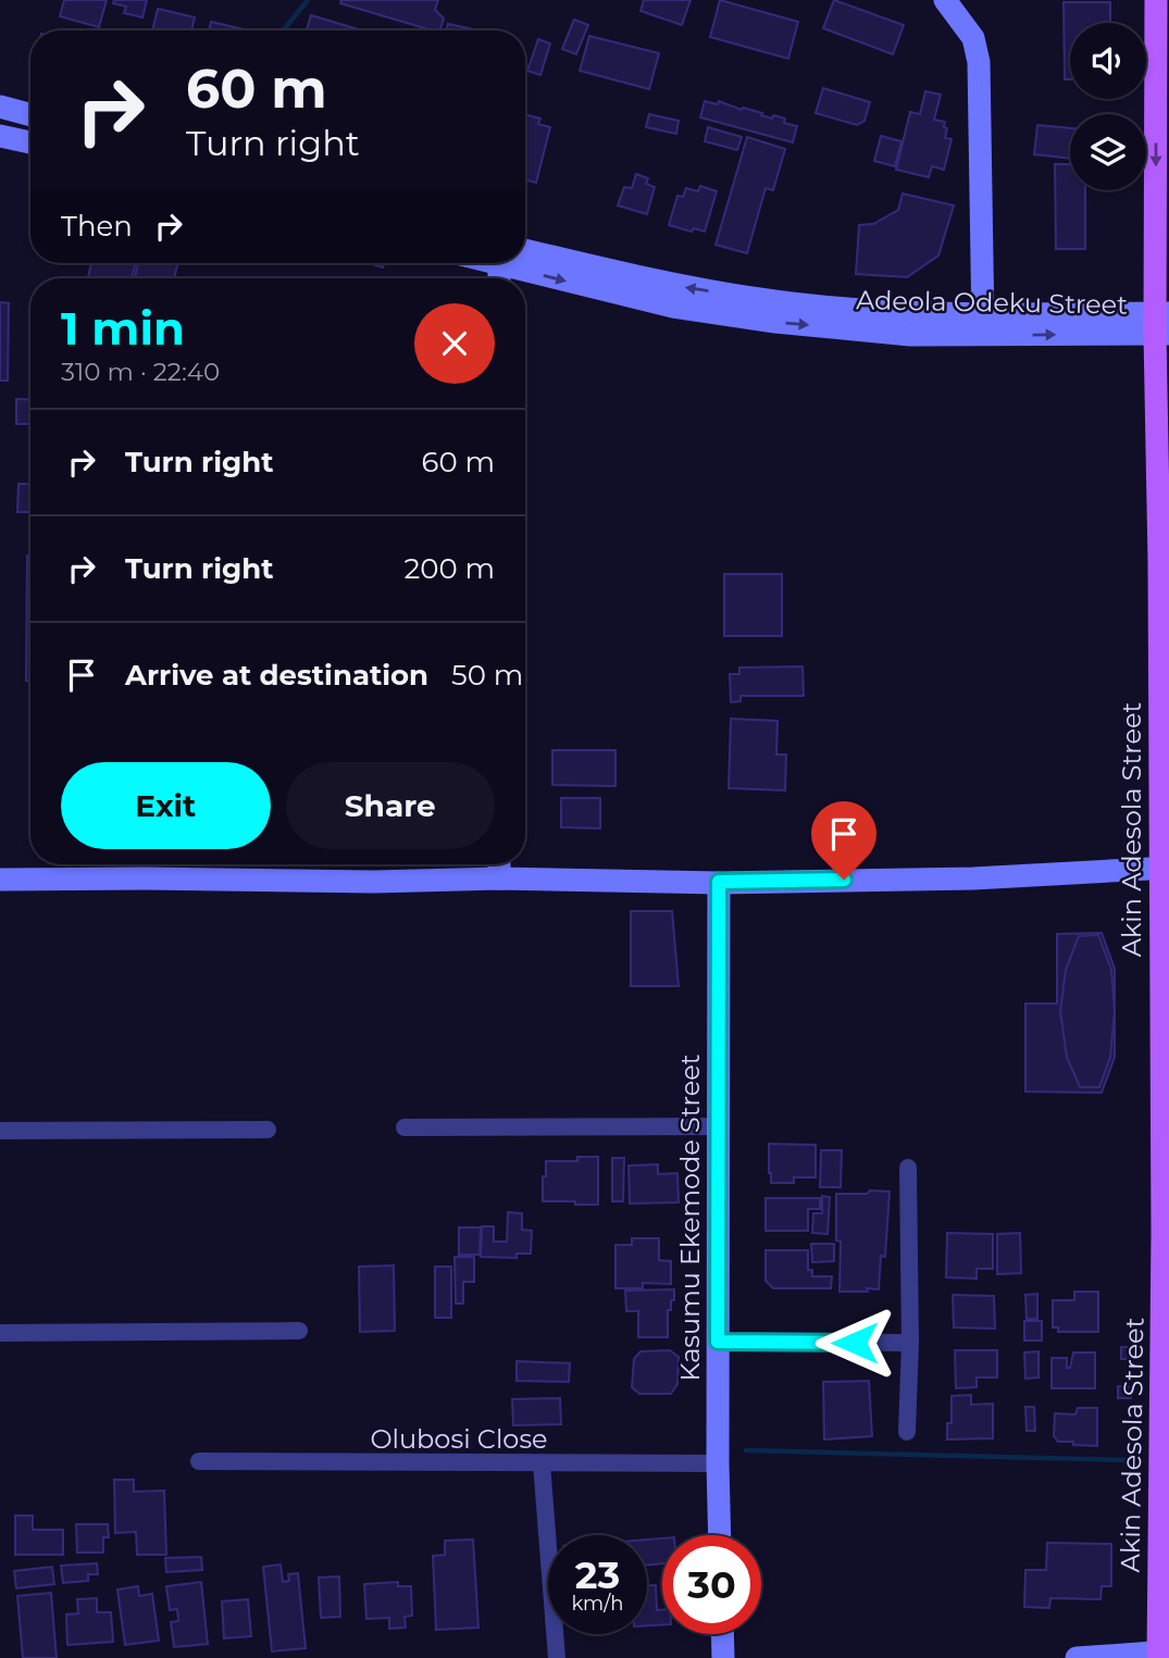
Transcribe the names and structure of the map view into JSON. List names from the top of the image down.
{
  "streets": {
    "main road": ["Akin Adesola Street"],
    "street": ["Adeola Odeku Street", "Kasumu Ekemode Street", "Olubosi Close"]
  },
  "crossings": [
    ["Adeola Odeku Street", "Akin Adesola Street"],
    ["Kasumu Ekemode Street", "Olubosi Close"]
  ],
  "page": {
    "turn": ["60 m", "Turn right"],
    "then": "Then",
    "heading": ["1 min", "310 m · 22:40"],
    "list": [
      {
        "name": "Turn right",
        "value": "60 m"
      },
      {
        "name": "Turn right",
        "value": "200 m"
      },
      {
        "name": "Arrive at destination",
        "value": "50 m"
      }
    ],
    "buttons": ["Exit", "Share"],
    "speed": "23 km/h",
    "limit": "30"
  }
}
